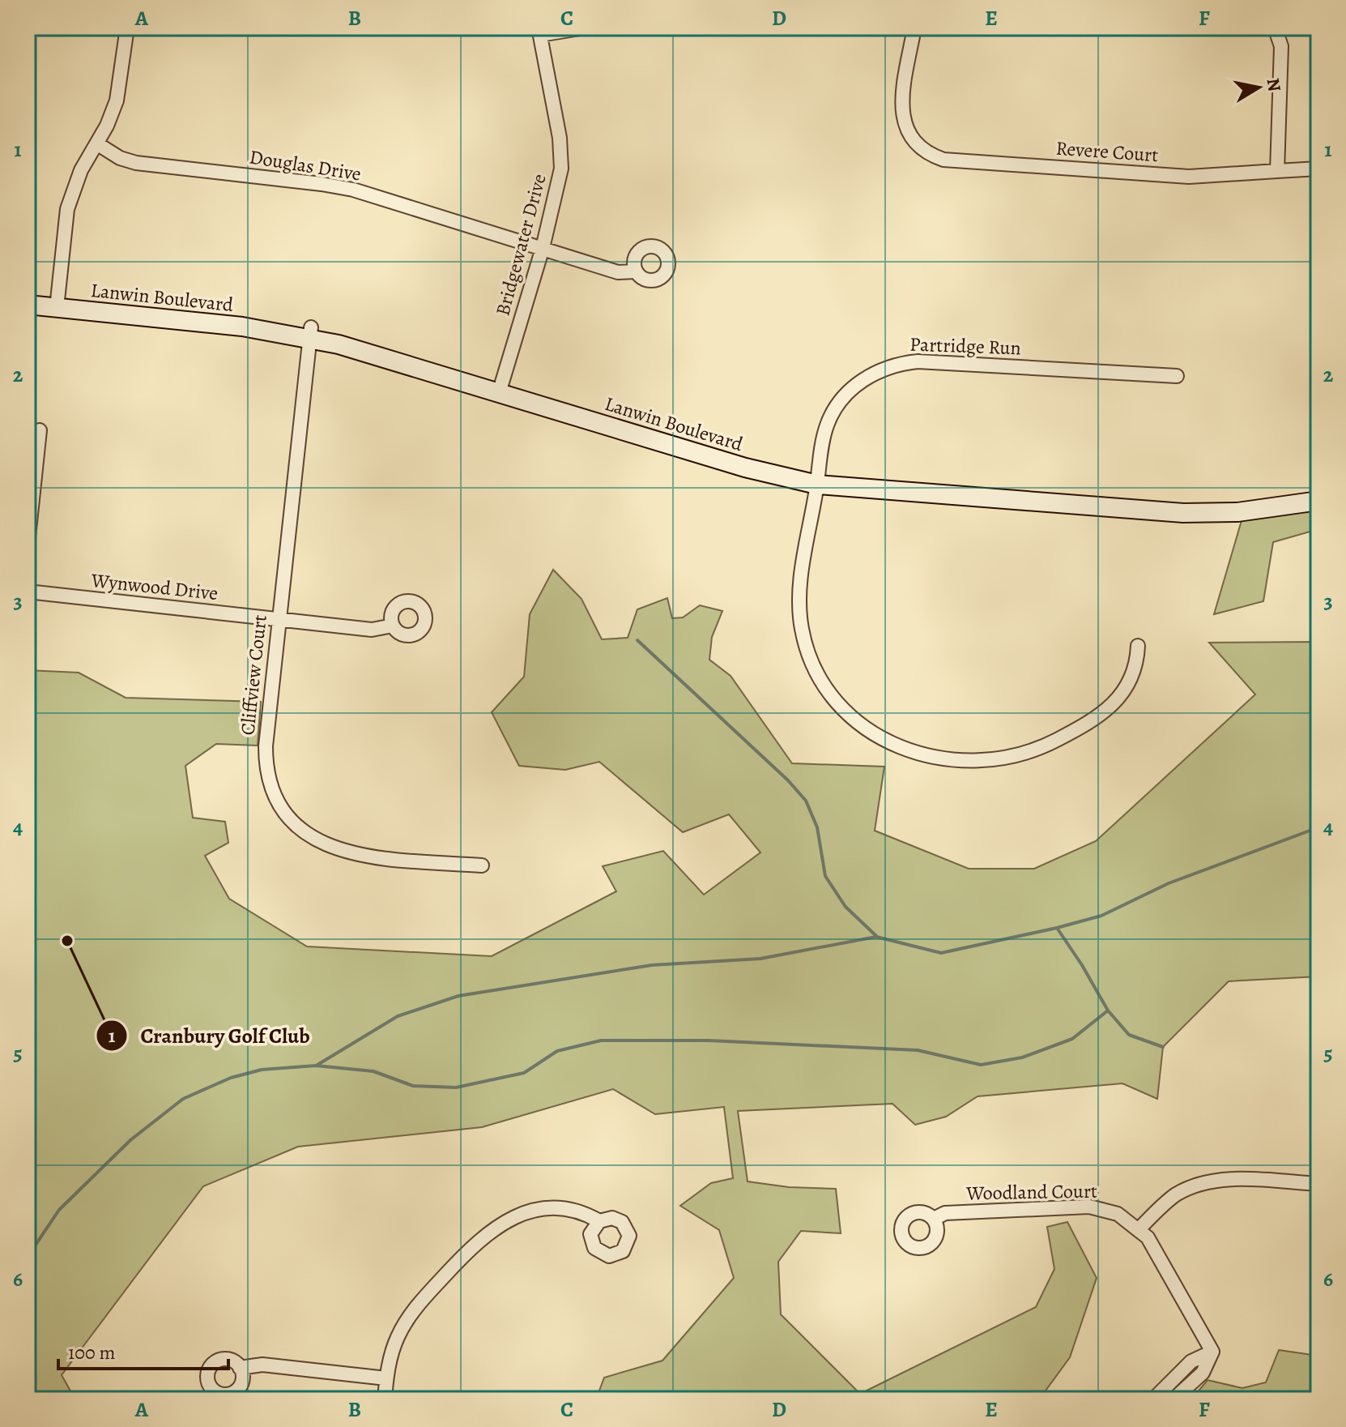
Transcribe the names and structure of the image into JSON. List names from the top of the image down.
{
  "streets": {
    "street": [
      "Revere Court",
      "Douglas Drive",
      "Bridgewater Drive",
      "Lanwin Boulevard",
      "Partridge Run",
      "Wynwood Drive",
      "Cliffview Court",
      "Woodland Court"
    ]
  },
  "crossings": [
    ["Douglas Drive", "Bridgewater Drive"],
    ["Bridgewater Drive", "Lanwin Boulevard"],
    ["Lanwin Boulevard", "Partridge Run"],
    ["Lanwin Boulevard", "Cliffview Court"],
    ["Wynwood Drive", "Cliffview Court"]
  ],
  "places": ["Cranbury Golf Club"],
  "scale_bar": "100 m",
  "north": "right",
  "grid": {
    "columns": [
      "A",
      "B",
      "C",
      "D",
      "E",
      "F"
    ],
    "rows": [
      "1",
      "2",
      "3",
      "4",
      "5",
      "6"
    ]
  }
}
